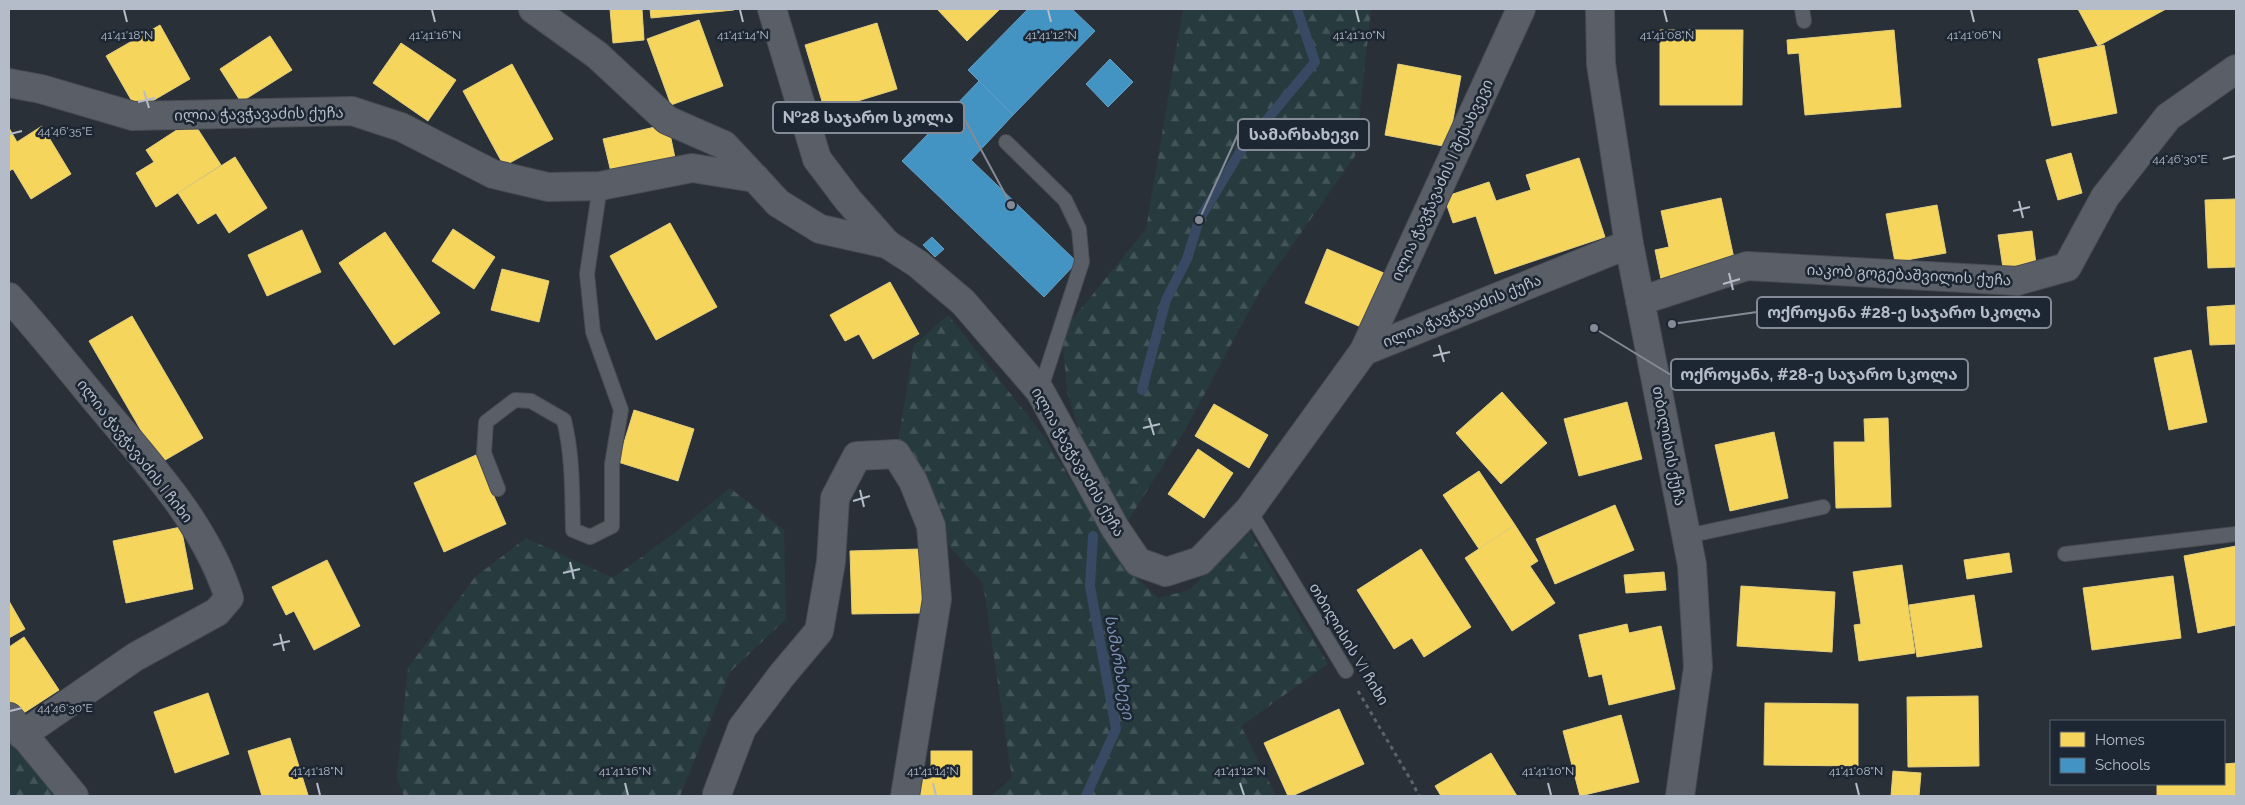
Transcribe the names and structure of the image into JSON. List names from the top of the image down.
{
  "streets": {
    "street": [
      "ილია ჭავჭავაძის ქუჩა",
      "ილია ჭავჭავაძის I შესახვევი",
      "იაკობ გოგებაშვილის ქუჩა",
      "თბილისის ქუჩა",
      "ილია ჭავჭავაძის I ჩიხი"
    ],
    "lane": ["თბილისის VI ჩიხი"]
  },
  "crossings": [
    ["ილია ჭავჭავაძის ქუჩა", "ილია ჭავჭავაძის I შესახვევი"],
    ["ილია ჭავჭავაძის ქუჩა", "თბილისის ქუჩა"],
    ["ილია ჭავჭავაძის ქუჩა", "თბილისის VI ჩიხი"],
    ["იაკობ გოგებაშვილის ქუჩა", "თბილისის ქუჩა"]
  ],
  "water": ["სამარხახევი"],
  "places": [
    "№28 საჯარო სკოლა",
    "სამარხახევი",
    "ოქროყანა #28-ე საჯარო სკოლა",
    "ოქროყანა, #28-ე საჯარო სკოლა"
  ],
  "legend": ["Homes", "Schools"],
  "coordinates": [
    "41°41'06\"N",
    "41°41'18\"N",
    "41°41'16\"N",
    "41°41'14\"N",
    "41°41'12\"N",
    "41°41'10\"N",
    "41°41'08\"N",
    "44°46'35\"E",
    "44°46'30\"E"
  ]
}
